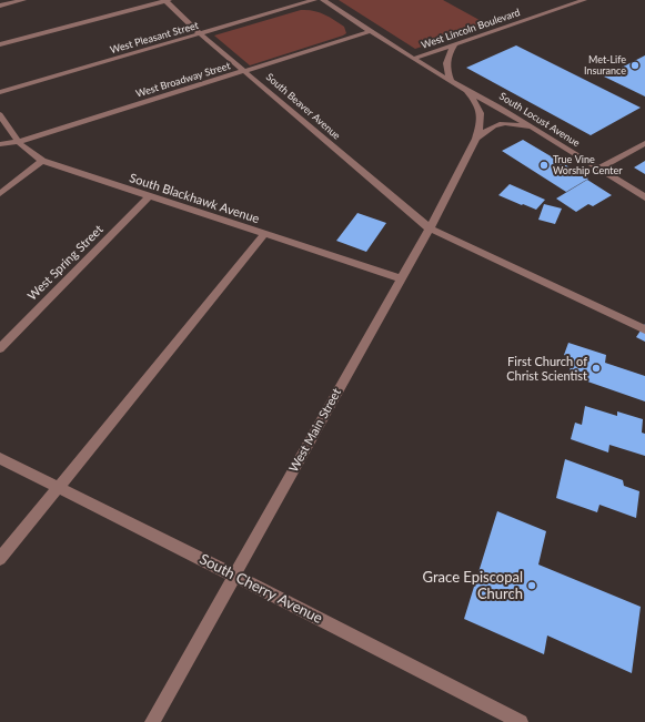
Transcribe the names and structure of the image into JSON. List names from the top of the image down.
{
  "streets": {
    "street": [
      "West Lincoln Boulevard",
      "West Pleasant Street",
      "West Broadway Street",
      "South Beaver Avenue",
      "South Locust Avenue",
      "South Blackhawk Avenue",
      "West Spring Street",
      "West Main Street",
      "South Cherry Avenue"
    ]
  },
  "crossings": [
    ["West Lincoln Boulevard", "South Locust Avenue"],
    ["West Pleasant Street", "South Beaver Avenue"],
    ["West Broadway Street", "South Beaver Avenue"],
    ["West Broadway Street", "South Locust Avenue"],
    ["West Broadway Street", "South Blackhawk Avenue"],
    ["South Beaver Avenue", "West Main Street"],
    ["South Locust Avenue", "West Main Street"],
    ["South Blackhawk Avenue", "West Spring Street"],
    ["South Blackhawk Avenue", "West Main Street"],
    ["West Main Street", "South Cherry Avenue"]
  ],
  "places": [
    "Met-Life Insurance",
    "True Vine Worship Center",
    "First Church of Christ Scientist",
    "Grace Episcopal Church"
  ]
}
